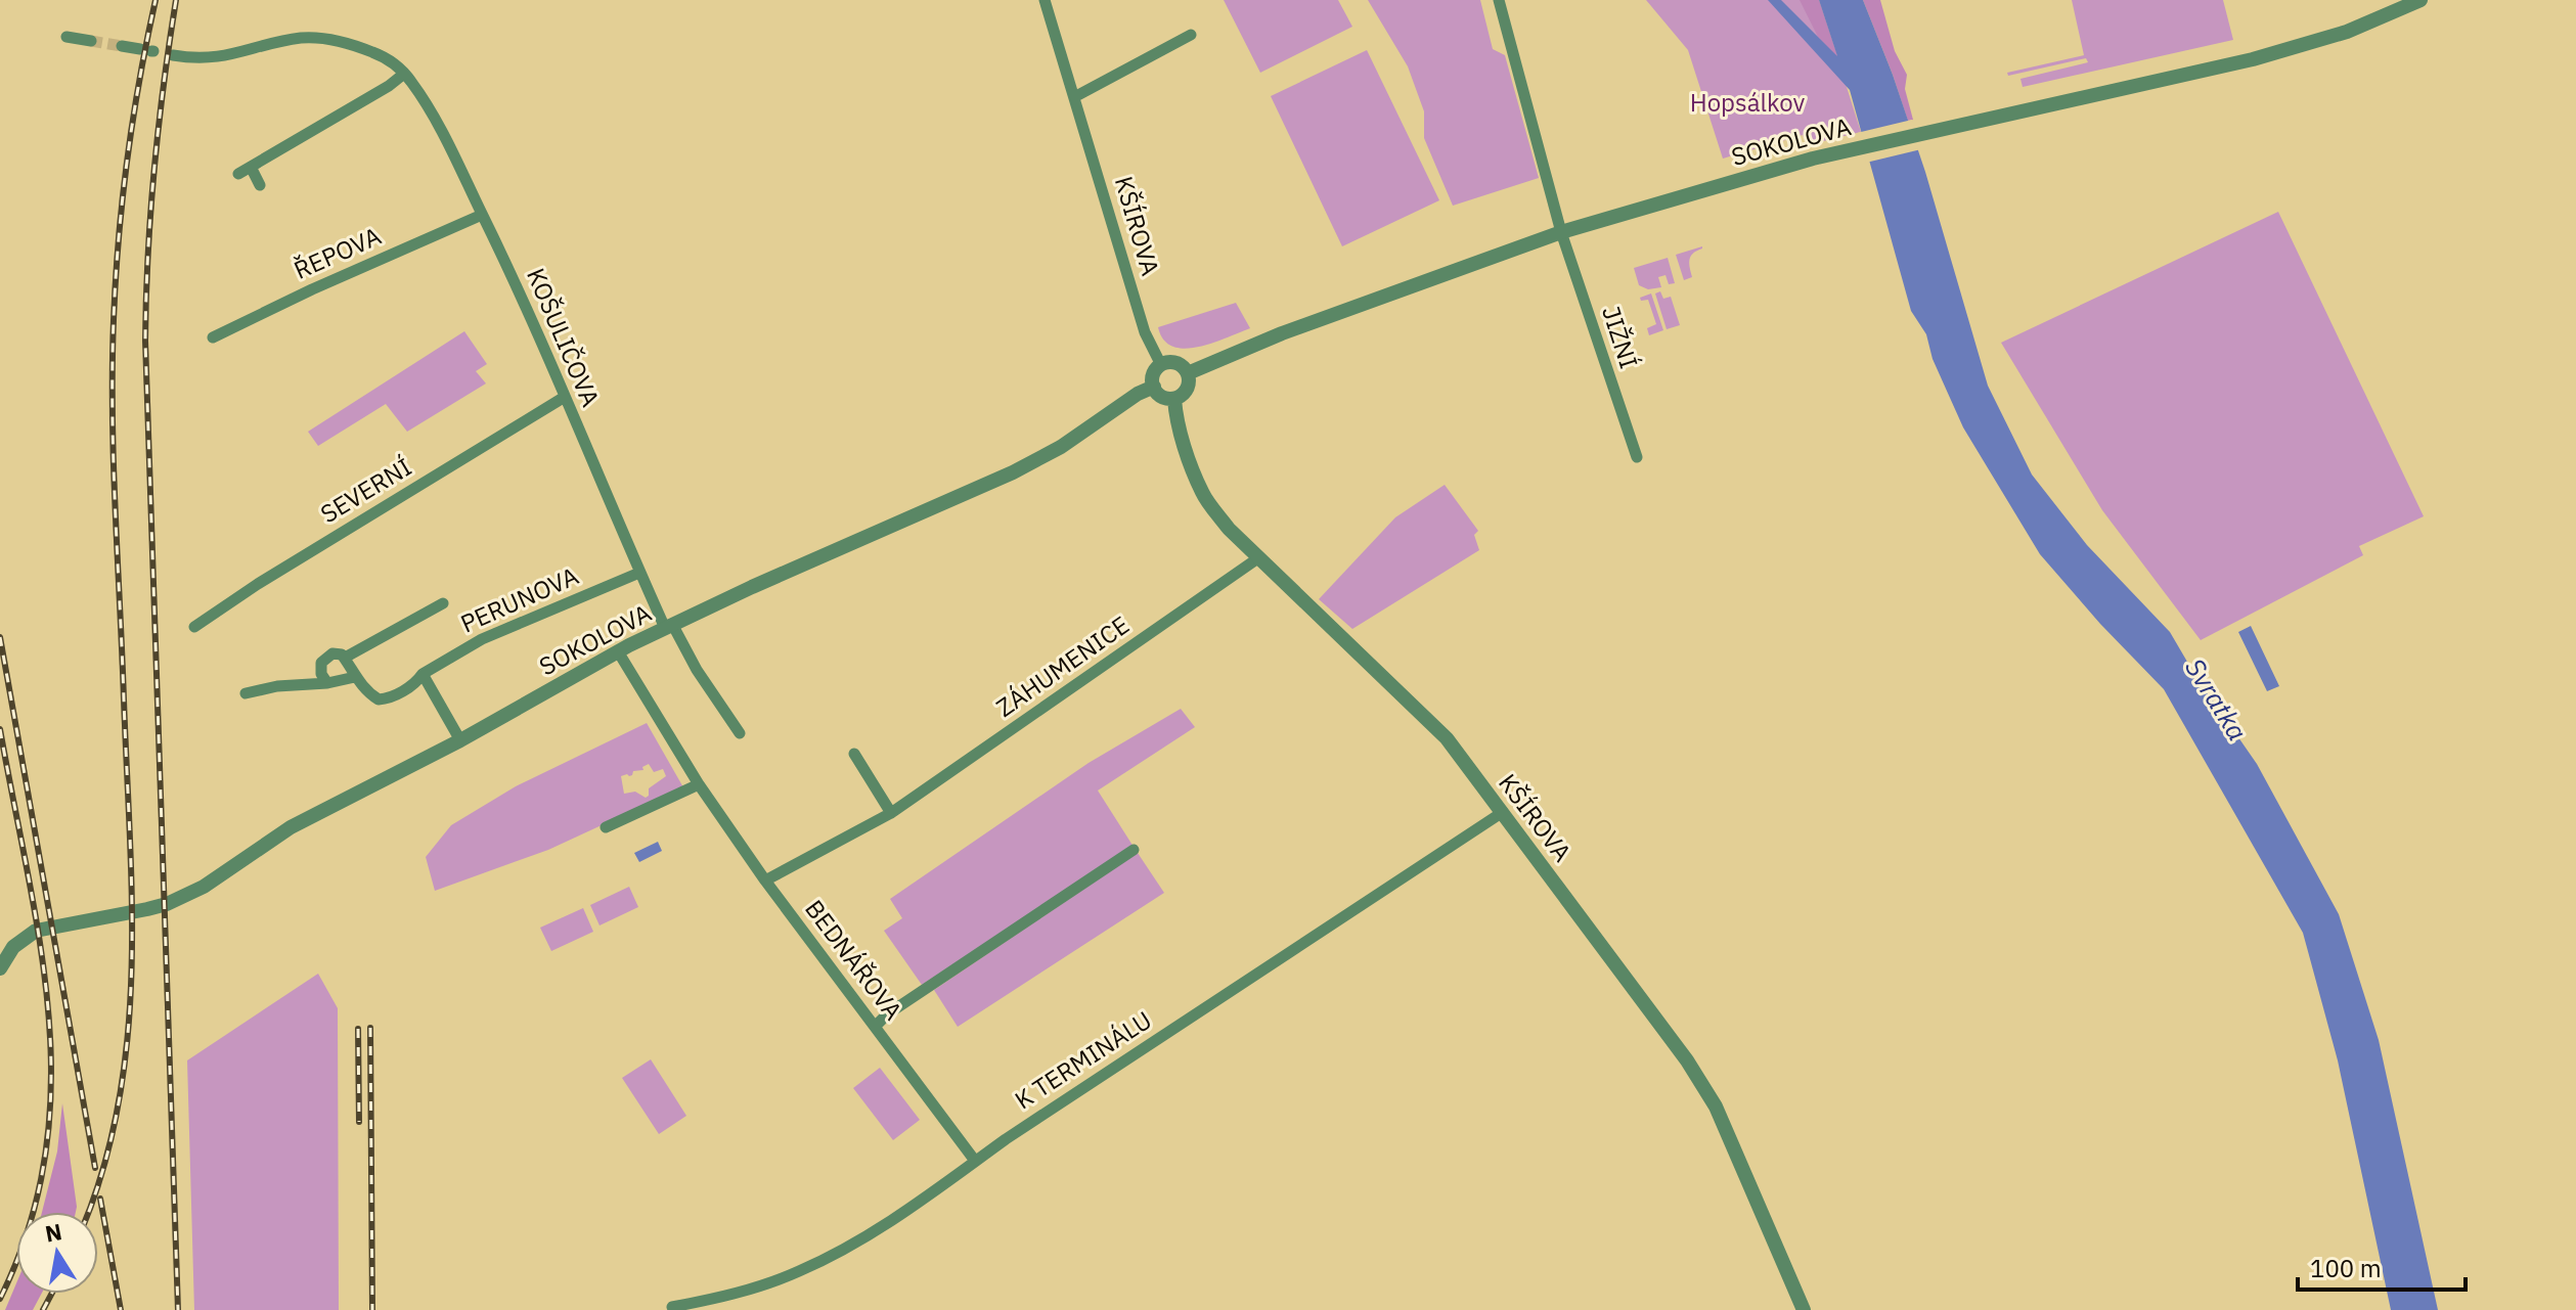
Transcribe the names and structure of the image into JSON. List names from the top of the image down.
{
  "streets": {
    "street": [
      "SOKOLOVA",
      "KŠÍROVA",
      "ŘEPOVA",
      "KOŠULIČOVA",
      "JIŽNÍ",
      "SEVERNÍ",
      "PERUNOVA",
      "ZÁHUMENICE",
      "BEDNÁŘOVA",
      "K TERMINÁLU"
    ]
  },
  "crossings": [
    ["SOKOLOVA", "KŠÍROVA"],
    ["SOKOLOVA", "KOŠULIČOVA"],
    ["SOKOLOVA", "JIŽNÍ"],
    ["SOKOLOVA", "BEDNÁŘOVA"],
    ["KŠÍROVA", "ZÁHUMENICE"],
    ["KŠÍROVA", "K TERMINÁLU"],
    ["ŘEPOVA", "KOŠULIČOVA"],
    ["KOŠULIČOVA", "SEVERNÍ"],
    ["KOŠULIČOVA", "PERUNOVA"],
    ["ZÁHUMENICE", "BEDNÁŘOVA"],
    ["BEDNÁŘOVA", "K TERMINÁLU"]
  ],
  "water": ["Svratka"],
  "parks": ["Hopsálkov"],
  "scale_bar": "100 m",
  "north": "top"
}
